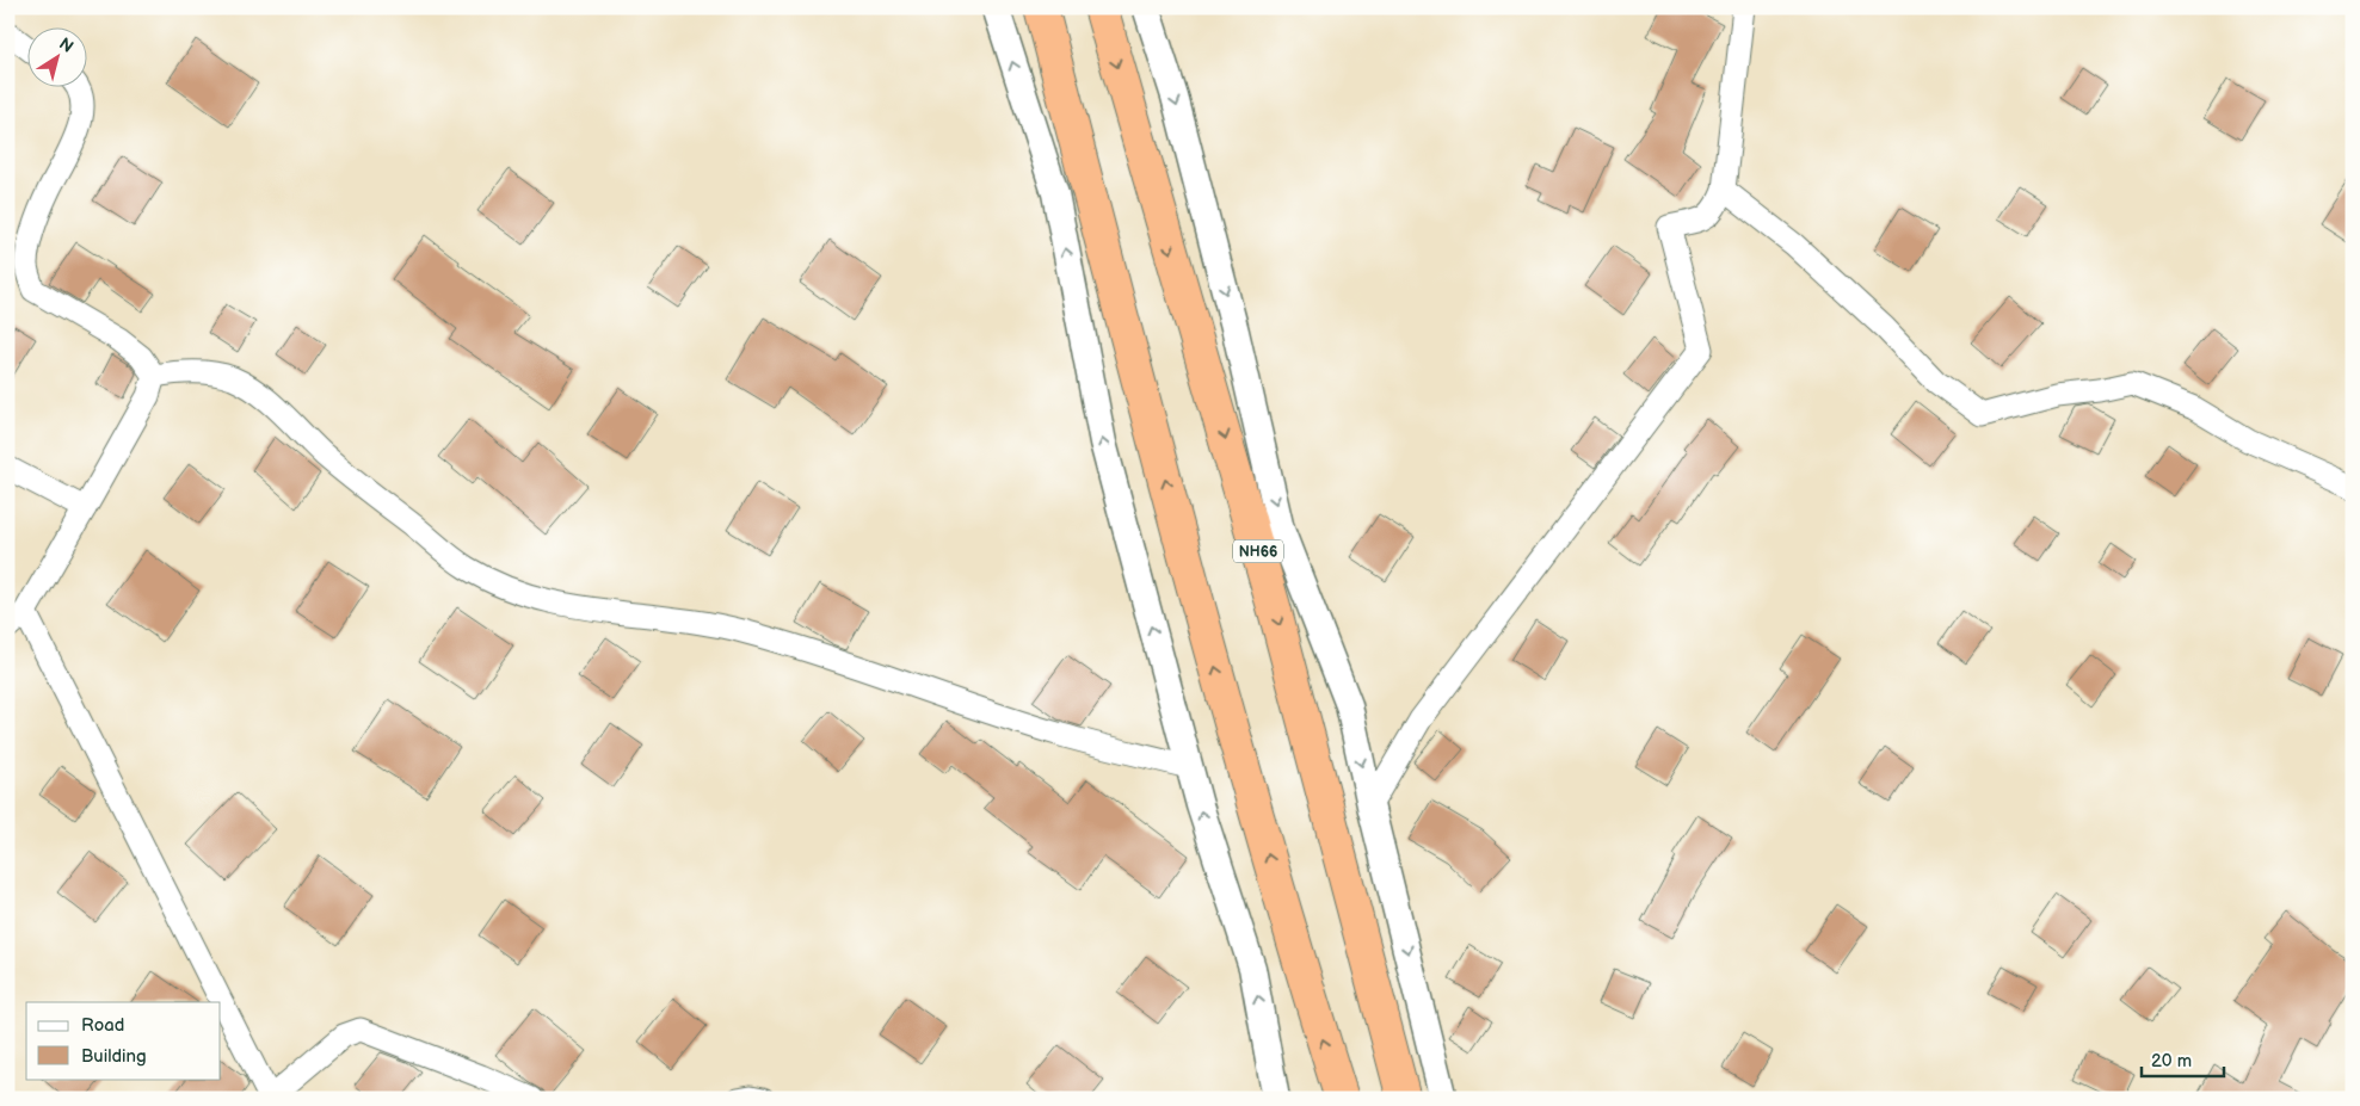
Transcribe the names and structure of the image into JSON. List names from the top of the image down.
{
  "streets": {
    "highway": ["NH66"]
  },
  "legend": ["Road", "Building"],
  "scale_bar": "20 m",
  "north": "top right"
}
